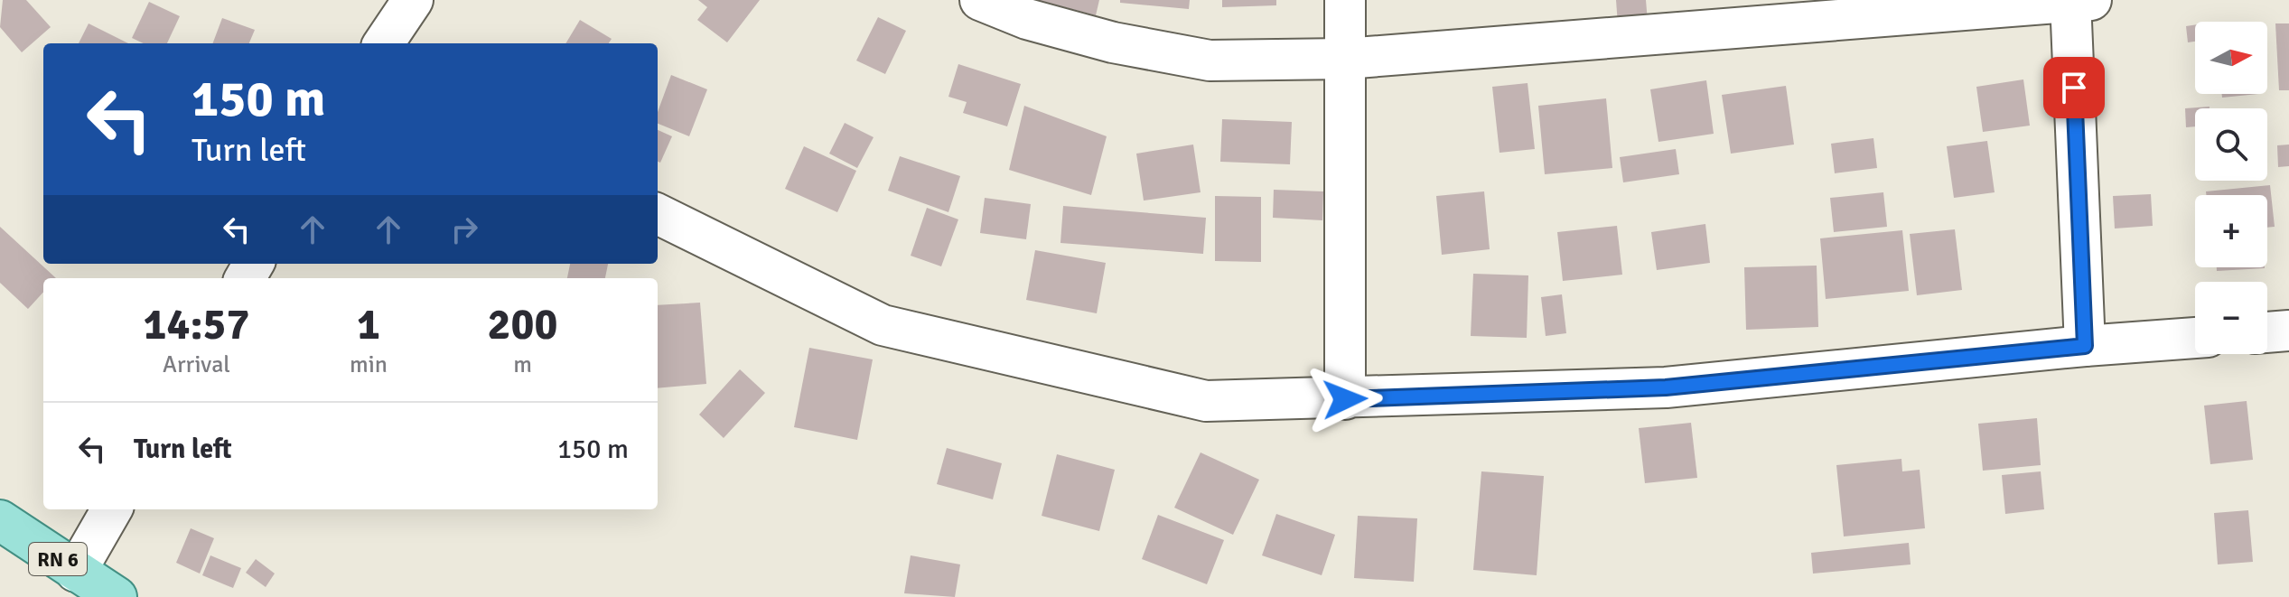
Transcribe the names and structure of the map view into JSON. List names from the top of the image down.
{
  "streets": {
    "main road": ["RN 6"]
  },
  "north": "right",
  "page": {
    "map_buttons": ["+", "−"],
    "turn": ["150 m", "Turn left"],
    "eta": [
      "14:57",
      "Arrival",
      "1",
      "min",
      "200",
      "m"
    ],
    "list": [
      {
        "name": "Turn left",
        "value": "150 m"
      }
    ]
  }
}
